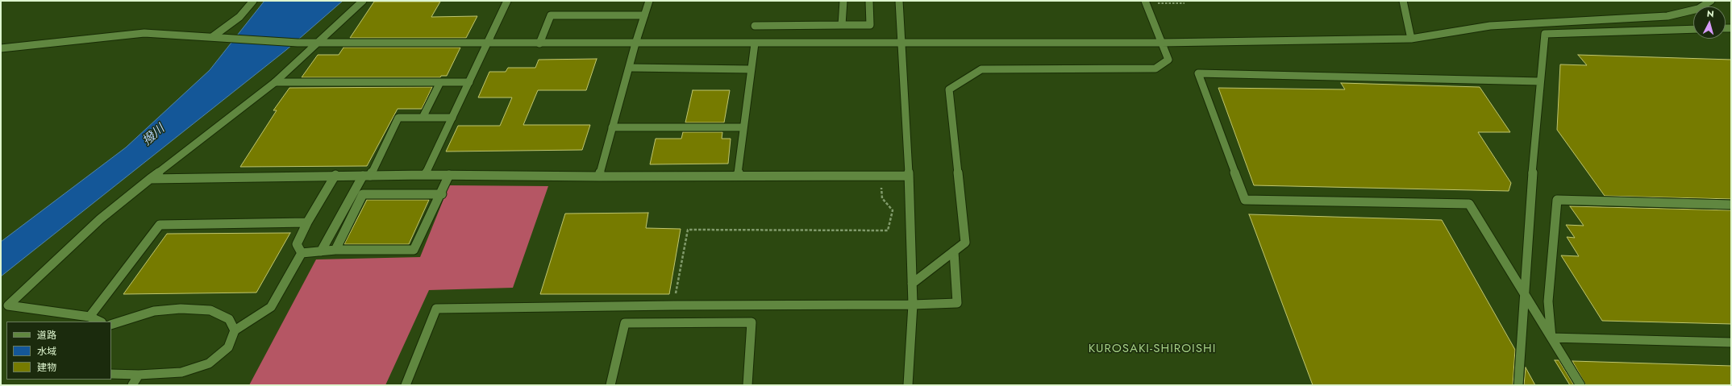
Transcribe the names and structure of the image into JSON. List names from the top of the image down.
{
  "districts": ["KUROSAKI-SHIROISHI"],
  "water": ["撥川"],
  "legend": ["道路", "水域", "建物"],
  "north": "top"
}
